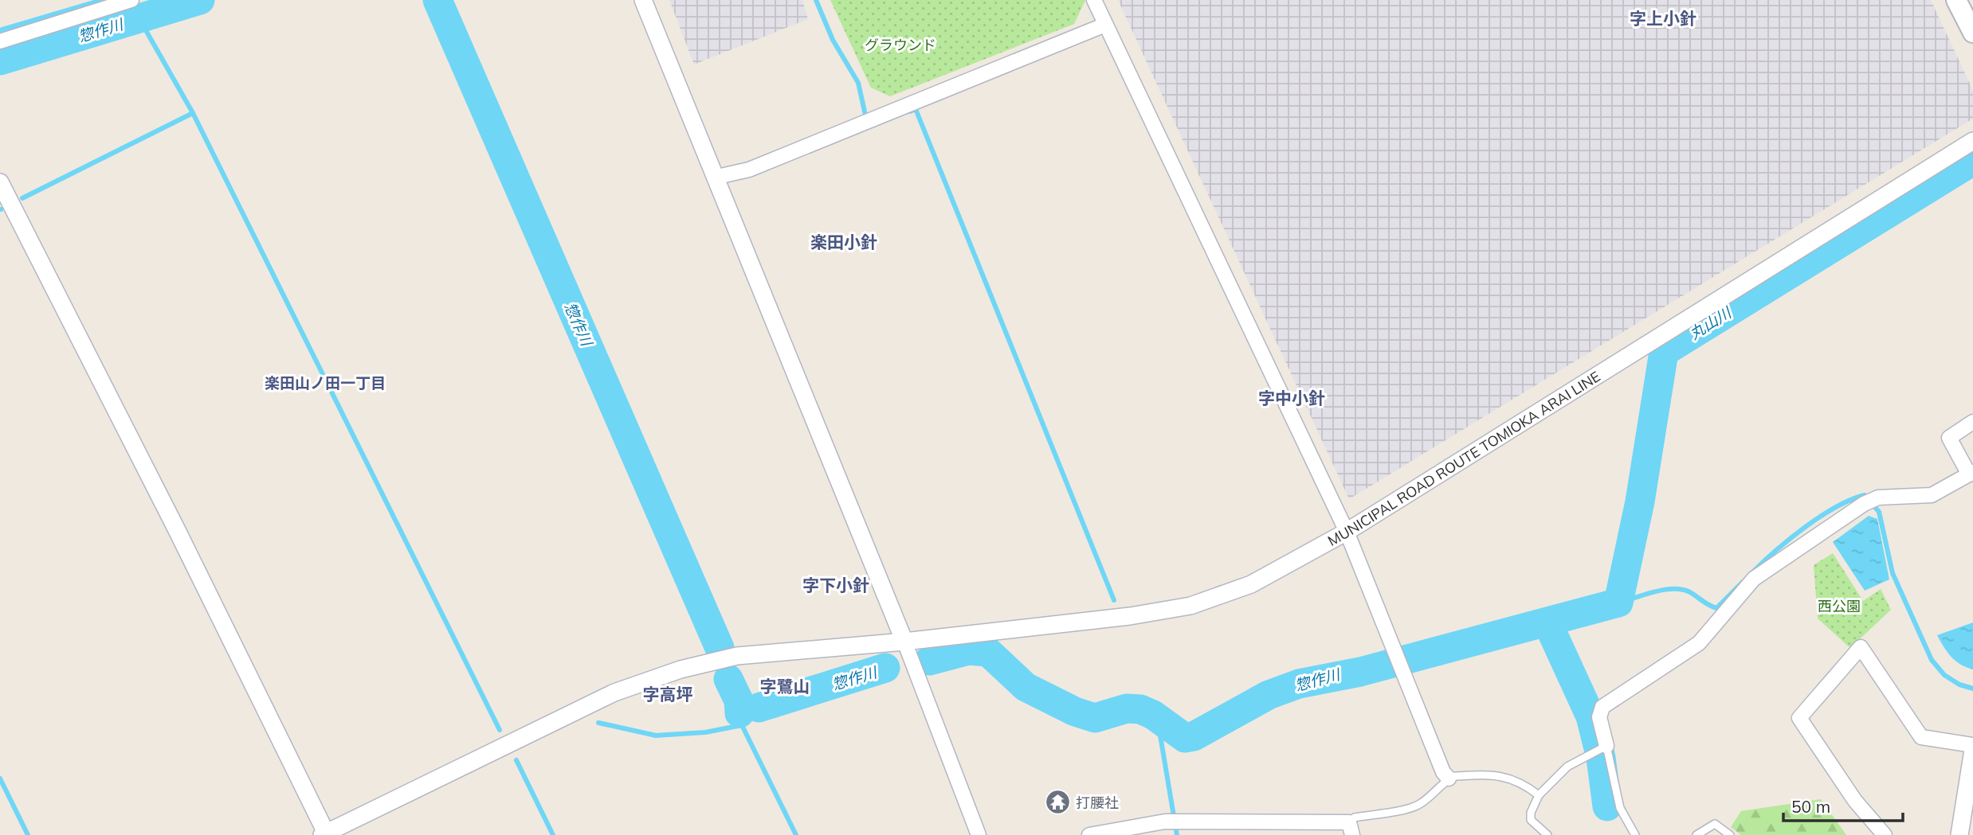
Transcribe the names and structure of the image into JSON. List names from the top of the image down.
{
  "streets": {
    "street": ["MUNICIPAL ROAD ROUTE TOMIOKA ARAI LINE"]
  },
  "districts": [
    "字上小針",
    "楽田小針",
    "楽田山ノ田一丁目",
    "字中小針",
    "字下小針",
    "字鷺山",
    "字高坪"
  ],
  "water": ["惣作川", "丸山川"],
  "parks": ["グラウンド", "西公園"],
  "places": {
    "temple": ["打腰社"]
  },
  "scale_bar": "50 m"
}
